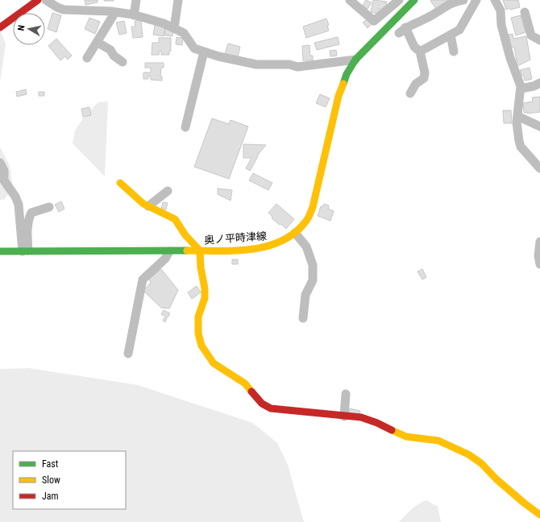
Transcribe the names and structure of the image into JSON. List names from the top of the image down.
{
  "streets": {
    "main road": ["奥ノ平時津線"]
  },
  "legend": ["Fast", "Slow", "Jam"],
  "north": "left"
}
